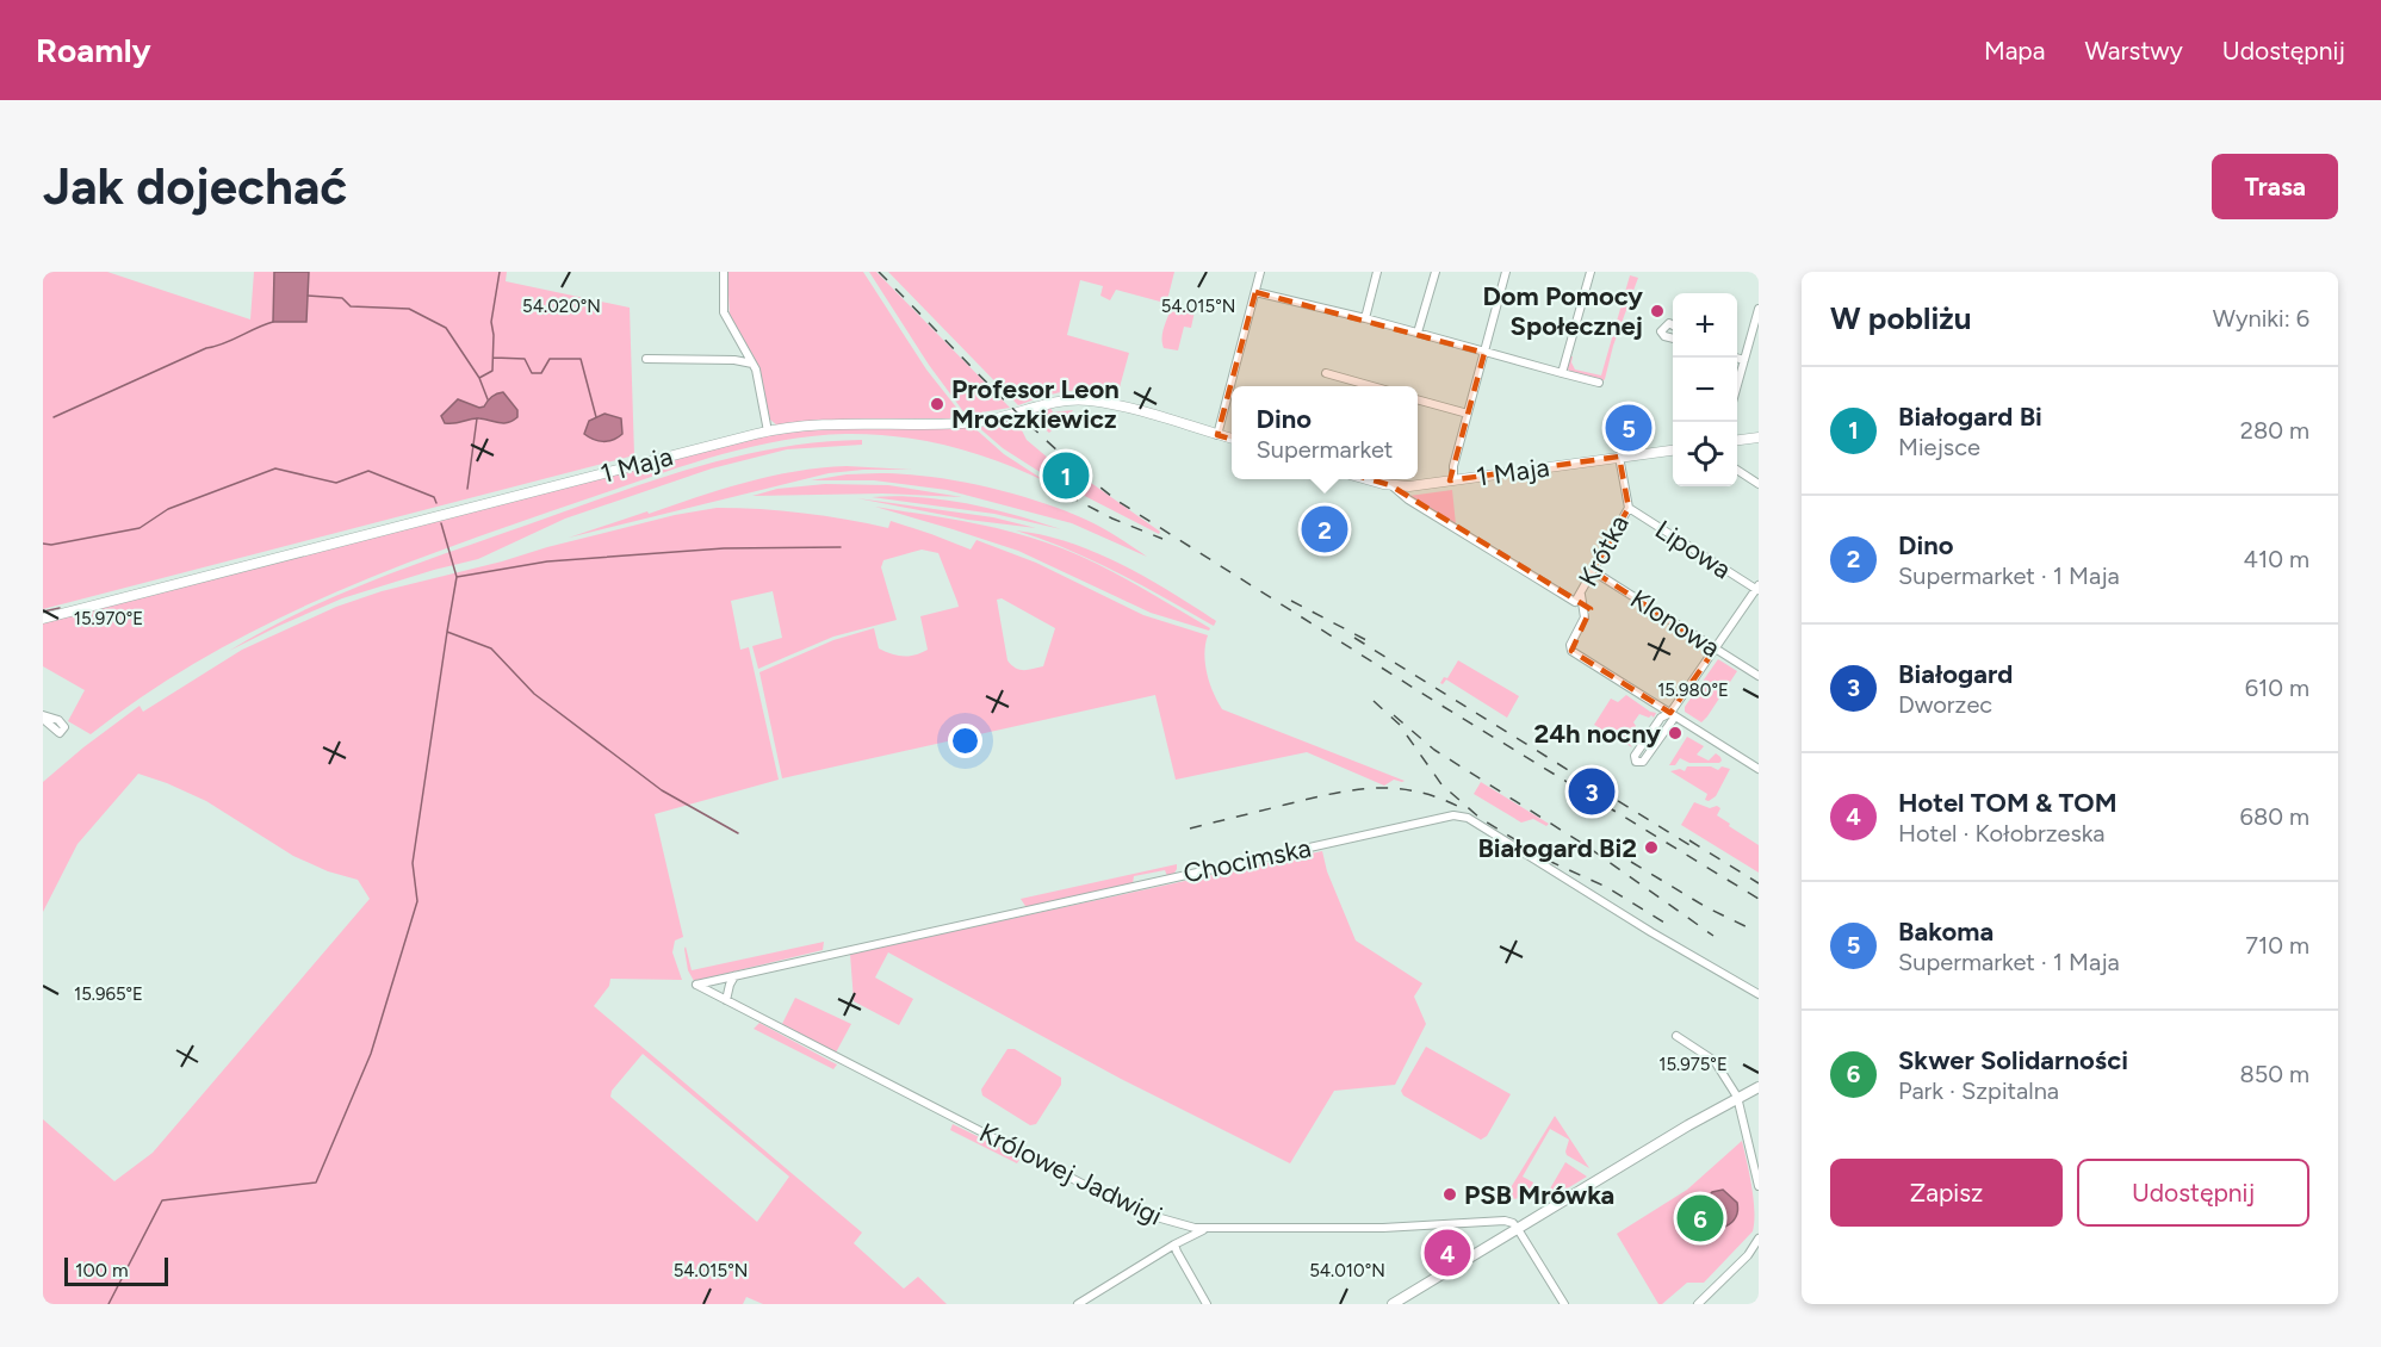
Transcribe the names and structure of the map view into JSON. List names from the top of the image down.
{
  "streets": {
    "street": [
      "1 Maja",
      "Lipowa",
      "Krótka",
      "Klonowa",
      "Chocimska",
      "Królowej Jadwigi"
    ]
  },
  "crossings": [
    ["1 Maja", "Krótka"],
    ["Lipowa", "Krótka"],
    ["Krótka", "Klonowa"],
    ["Chocimska", "Królowej Jadwigi"]
  ],
  "places": [
    "Dom Pomocy Społecznej",
    "Profesor Leon Mroczkiewicz",
    "24h nocny",
    "Białogard Bi2",
    "PSB Mrówka"
  ],
  "scale_bar": "100 m",
  "page": {
    "header": "Roamly",
    "nav": ["Mapa", "Warstwy", "Udostępnij"],
    "buttons": [
      "Trasa",
      ["Zapisz", "Udostępnij"]
    ],
    "title": "Jak dojechać",
    "heading": ["W pobliżu", "Wyniki: 6"],
    "map_buttons": ["+", "−"],
    "list": [
      {
        "mark": "1",
        "name": "Białogard Bi",
        "note": "Miejsce",
        "value": "280 m"
      },
      {
        "mark": "2",
        "name": "Dino",
        "note": "Supermarket · 1 Maja",
        "value": "410 m"
      },
      {
        "mark": "3",
        "name": "Białogard",
        "note": "Dworzec",
        "value": "610 m"
      },
      {
        "mark": "4",
        "name": "Hotel TOM & TOM",
        "note": "Hotel · Kołobrzeska",
        "value": "680 m"
      },
      {
        "mark": "5",
        "name": "Bakoma",
        "note": "Supermarket · 1 Maja",
        "value": "710 m"
      },
      {
        "mark": "6",
        "name": "Skwer Solidarności",
        "note": "Park · Szpitalna",
        "value": "850 m"
      }
    ],
    "popup": ["Dino", "Supermarket"],
    "pins": [
      "5",
      "1",
      "2",
      "3",
      "6",
      "4"
    ],
    "scale": "100 m"
  },
  "coordinates": [
    "54.020°N",
    "54.015°N",
    "15.970°E",
    "15.980°E",
    "15.965°E",
    "15.975°E",
    "54.010°N"
  ]
}
